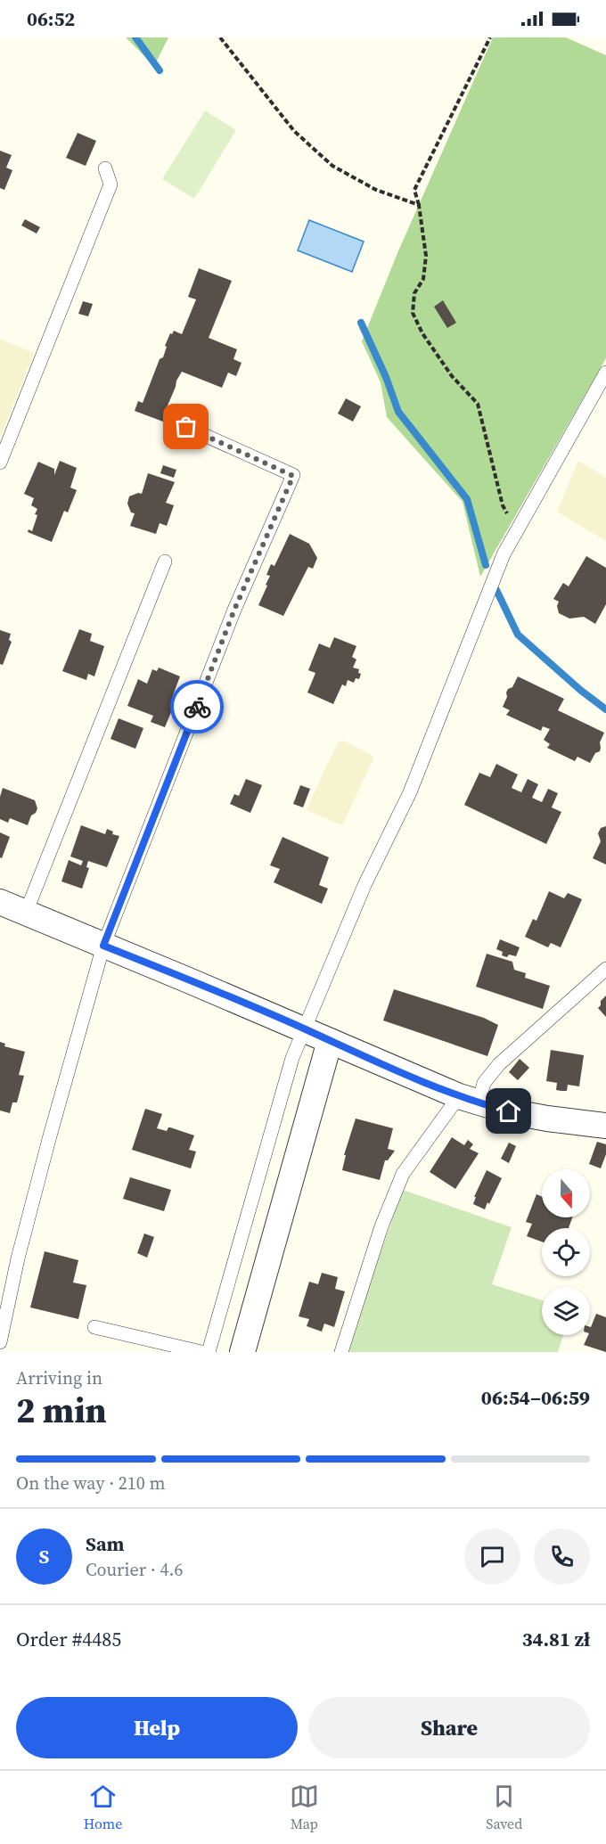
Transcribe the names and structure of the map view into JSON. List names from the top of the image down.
{
  "north": "bottom",
  "page": {
    "status": "06:52",
    "heading": ["2 min", "Arriving in", "06:54–06:59"],
    "panel": [
      "Sam",
      "Courier · 4.6",
      "Order #4485",
      "34.81 zł"
    ],
    "bar": "On the way · 210 m",
    "round": "S",
    "buttons": ["Help", "Share"],
    "tabs": ["Home", "Map", "Saved"]
  }
}
